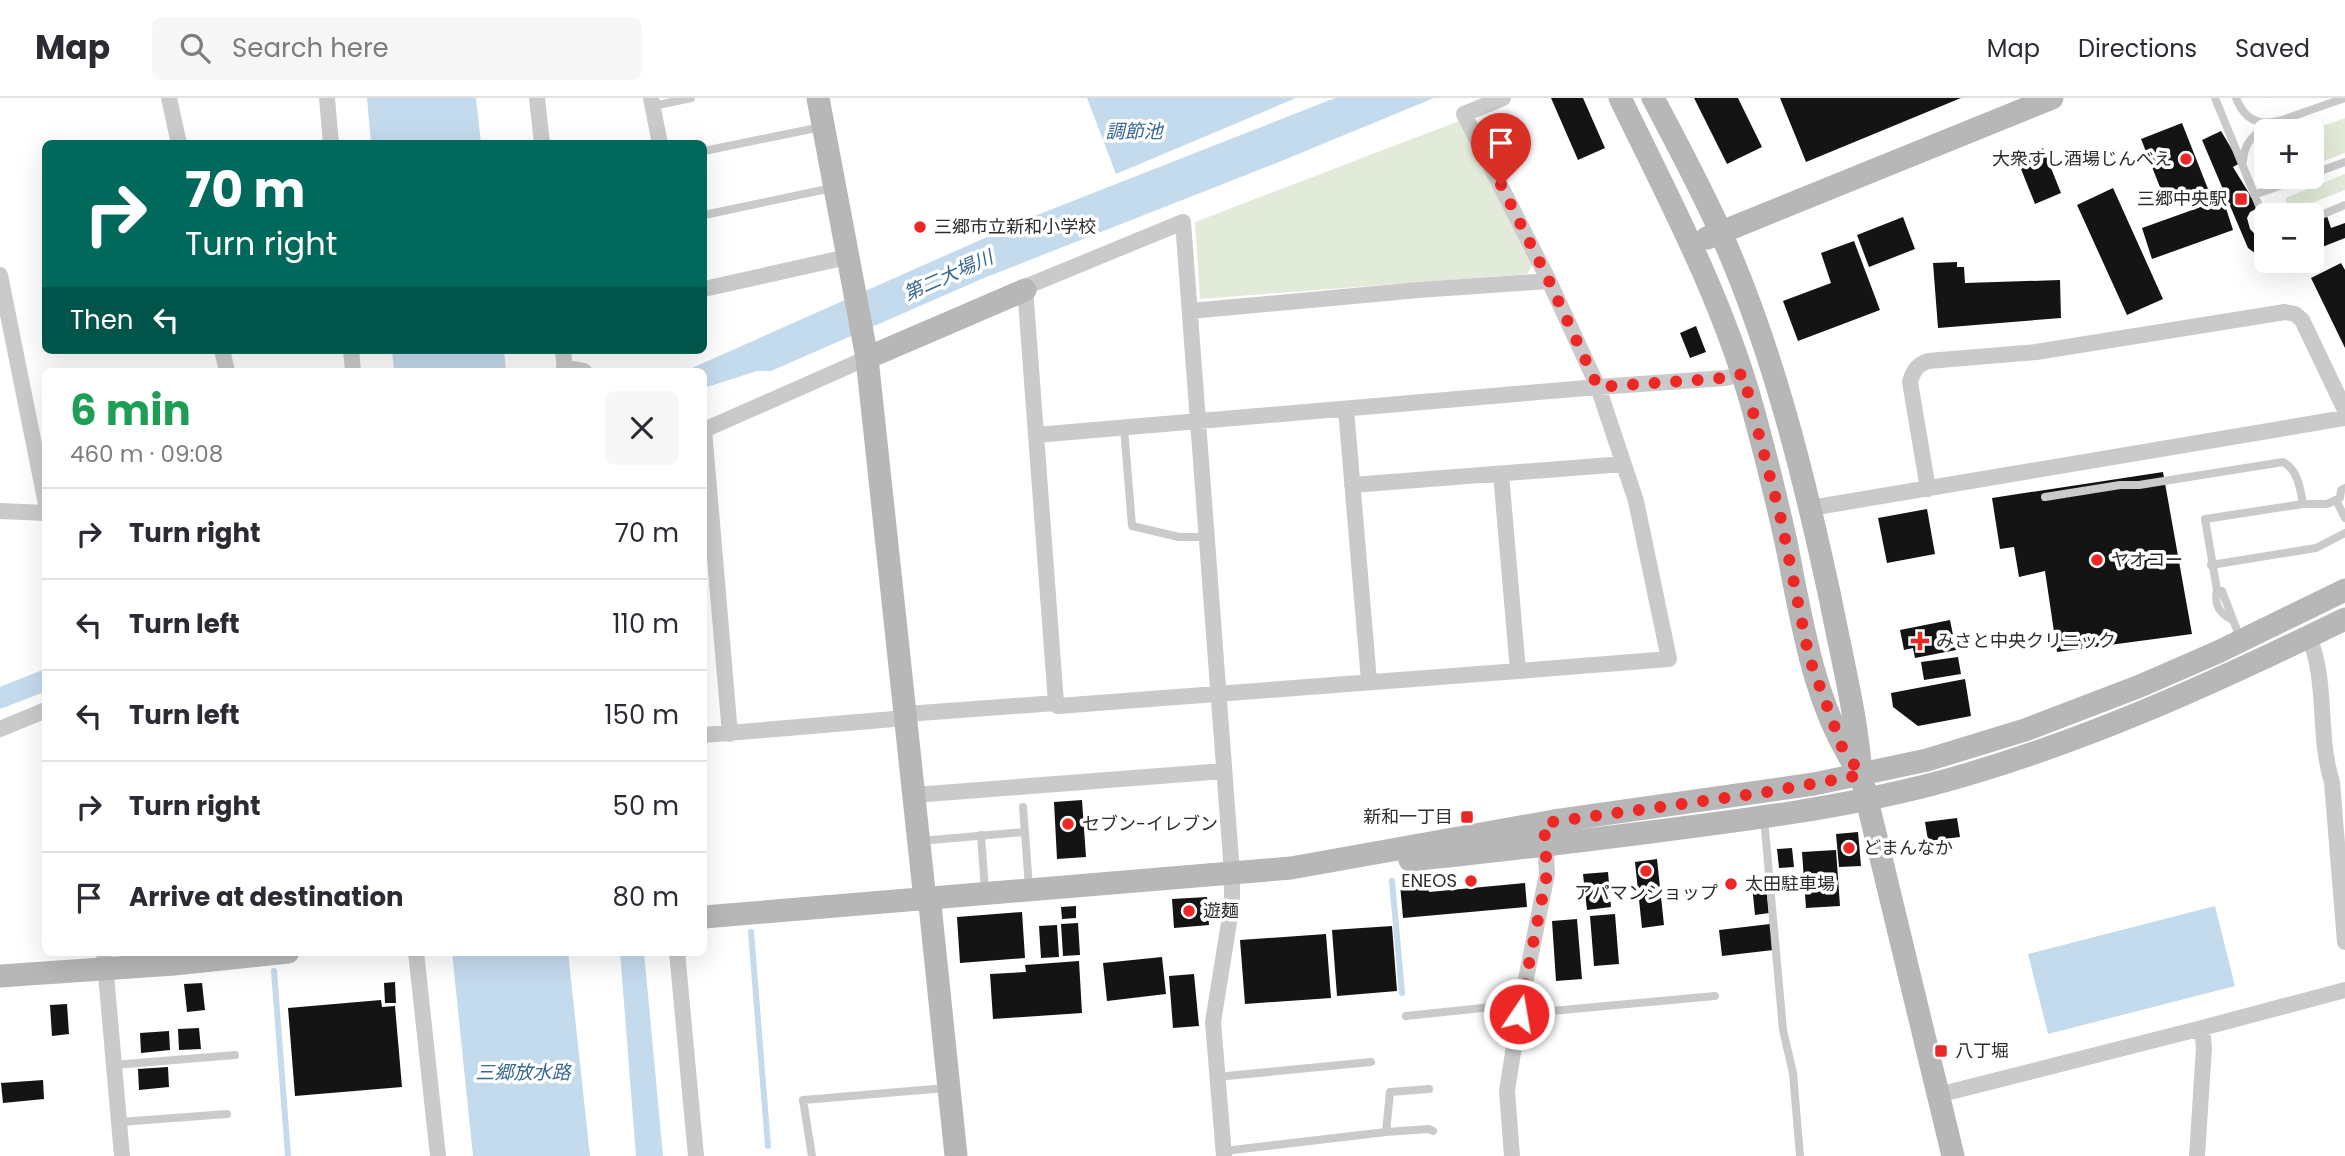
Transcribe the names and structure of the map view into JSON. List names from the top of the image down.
{
  "water": ["調節池", "第二大場川", "三郷放水路"],
  "places": {
    "other": [
      "大衆すし酒場じんべえ",
      "三郷市立新和小学校",
      "ヤオコー",
      "セブン-イレブン",
      "どまんなか",
      "アパマンショップ",
      "ENEOS",
      "太田駐車場",
      "遊麺"
    ],
    "transit": ["三郷中央駅", "新和一丁目", "八丁堀"],
    "health": ["みさと中央クリニック"]
  },
  "page": {
    "header": "Map",
    "search": "Search here",
    "nav": ["Map", "Directions", "Saved"],
    "map_buttons": ["+", "−"],
    "turn": ["70 m", "Turn right"],
    "then": "Then",
    "heading": ["6 min", "460 m · 09:08"],
    "list": [
      {
        "name": "Turn right",
        "value": "70 m"
      },
      {
        "name": "Turn left",
        "value": "110 m"
      },
      {
        "name": "Turn left",
        "value": "150 m"
      },
      {
        "name": "Turn right",
        "value": "50 m"
      },
      {
        "name": "Arrive at destination",
        "value": "80 m"
      }
    ]
  }
}
